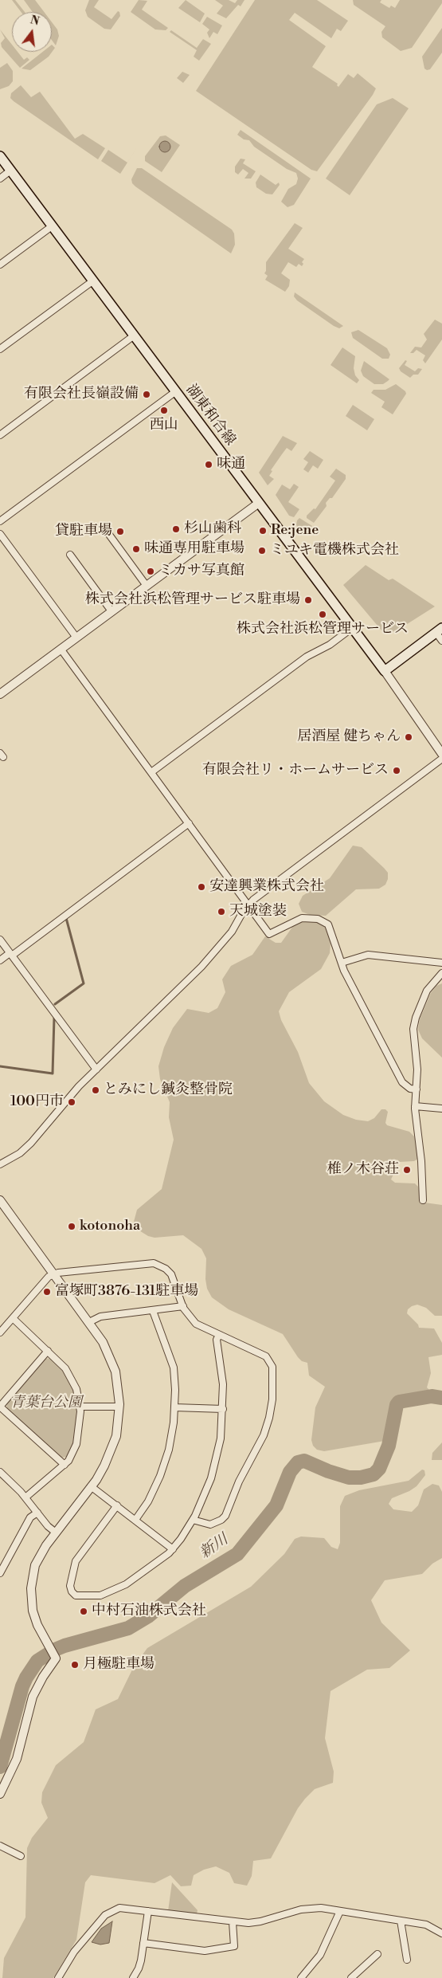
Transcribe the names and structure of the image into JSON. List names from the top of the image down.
{
  "streets": {
    "main road": ["湖東和合線"]
  },
  "water": ["新川"],
  "parks": ["青葉台公園"],
  "places": [
    "有限会社長嶺設備",
    "西山",
    "味通",
    "杉山歯科",
    "Re:jene",
    "貸駐車場",
    "味通専用駐車場",
    "ミユキ電機株式会社",
    "ミカサ写真館",
    "株式会社浜松管理サービス駐車場",
    "株式会社浜松管理サービス",
    "居酒屋 健ちゃん",
    "有限会社リ・ホームサービス",
    "安達興業株式会社",
    "天城塗装",
    "とみにし鍼灸整骨院",
    "100円市",
    "椎ノ木谷荘",
    "kotonoha",
    "富塚町3876-131駐車場",
    "中村石油株式会社",
    "月極駐車場"
  ],
  "north": "top"
}
